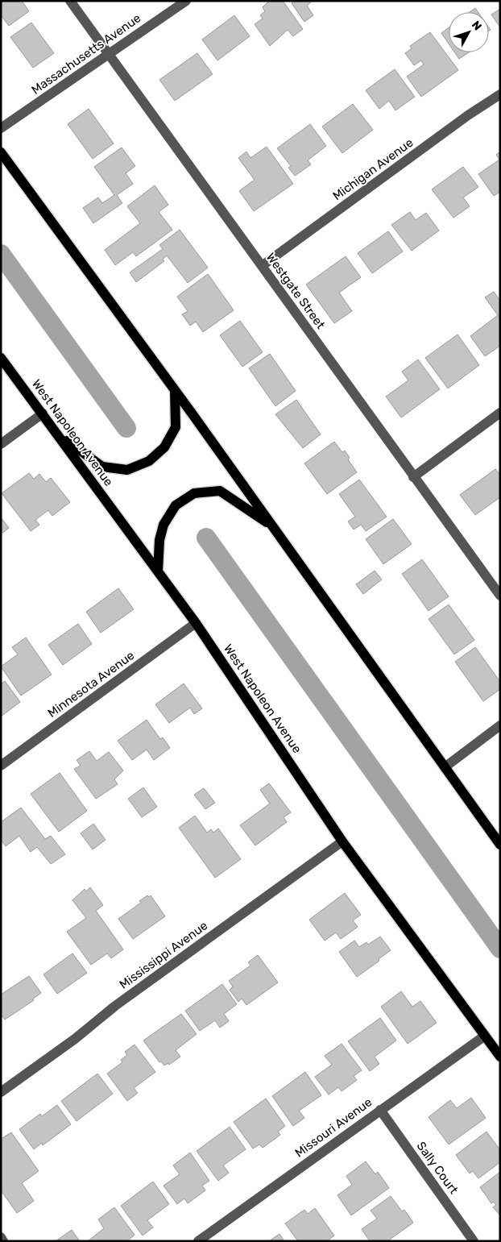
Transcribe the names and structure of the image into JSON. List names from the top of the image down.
{
  "streets": {
    "main road": ["West Napoleon Avenue"],
    "street": [
      "Massachusetts Avenue",
      "Michigan Avenue",
      "Westgate Street",
      "Minnesota Avenue",
      "Mississippi Avenue",
      "Missouri Avenue",
      "Sally Court"
    ]
  },
  "crossings": [
    ["Massachusetts Avenue", "Westgate Street"],
    ["Michigan Avenue", "Westgate Street"],
    ["West Napoleon Avenue", "Minnesota Avenue"],
    ["West Napoleon Avenue", "Mississippi Avenue"],
    ["West Napoleon Avenue", "Missouri Avenue"],
    ["Missouri Avenue", "Sally Court"]
  ],
  "north": "top right"
}
